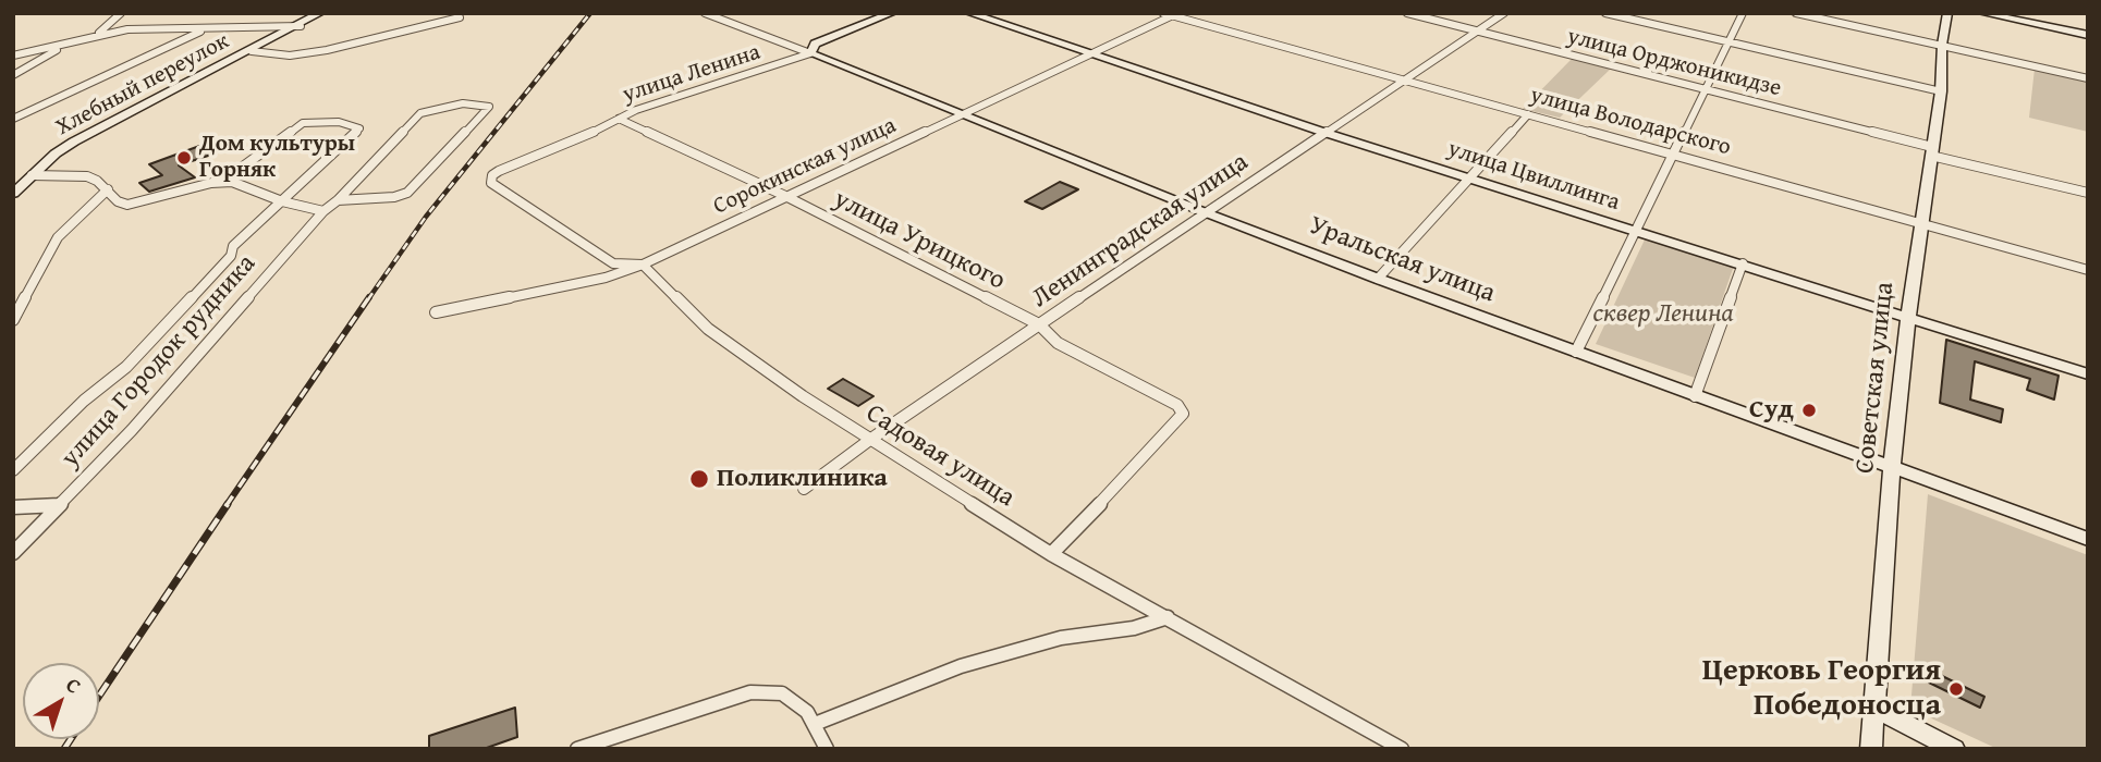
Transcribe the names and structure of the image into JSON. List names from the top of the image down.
{
  "streets": {
    "street": [
      "улица Орджоникидзе",
      "улица Ленина",
      "Хлебный переулок",
      "улица Володарского",
      "Сорокинская улица",
      "улица Цвиллинга",
      "Ленинградская улица",
      "улица Урицкого",
      "Уральская улица",
      "улица Городок рудника",
      "Советская улица",
      "Садовая улица"
    ]
  },
  "crossings": [
    ["улица Орджоникидзе", "Ленинградская улица"],
    ["улица Орджоникидзе", "Советская улица"],
    ["улица Ленина", "Сорокинская улица"],
    ["улица Ленина", "улица Урицкого"],
    ["улица Ленина", "Уральская улица"],
    ["улица Ленина", "Садовая улица"],
    ["улица Володарского", "Сорокинская улица"],
    ["улица Володарского", "Ленинградская улица"],
    ["улица Володарского", "Советская улица"],
    ["Сорокинская улица", "улица Цвиллинга"],
    ["Сорокинская улица", "улица Урицкого"],
    ["Сорокинская улица", "Уральская улица"],
    ["Сорокинская улица", "Садовая улица"],
    ["улица Цвиллинга", "Ленинградская улица"],
    ["улица Цвиллинга", "Советская улица"],
    ["Ленинградская улица", "улица Урицкого"],
    ["Ленинградская улица", "Уральская улица"],
    ["Ленинградская улица", "Садовая улица"],
    ["улица Урицкого", "Садовая улица"],
    ["Уральская улица", "Советская улица"]
  ],
  "parks": ["сквер Ленина"],
  "places": [
    "Дом культуры Горняк",
    "Суд",
    "Поликлиника",
    "Церковь Георгия Победоносца"
  ],
  "north": "top right"
}
